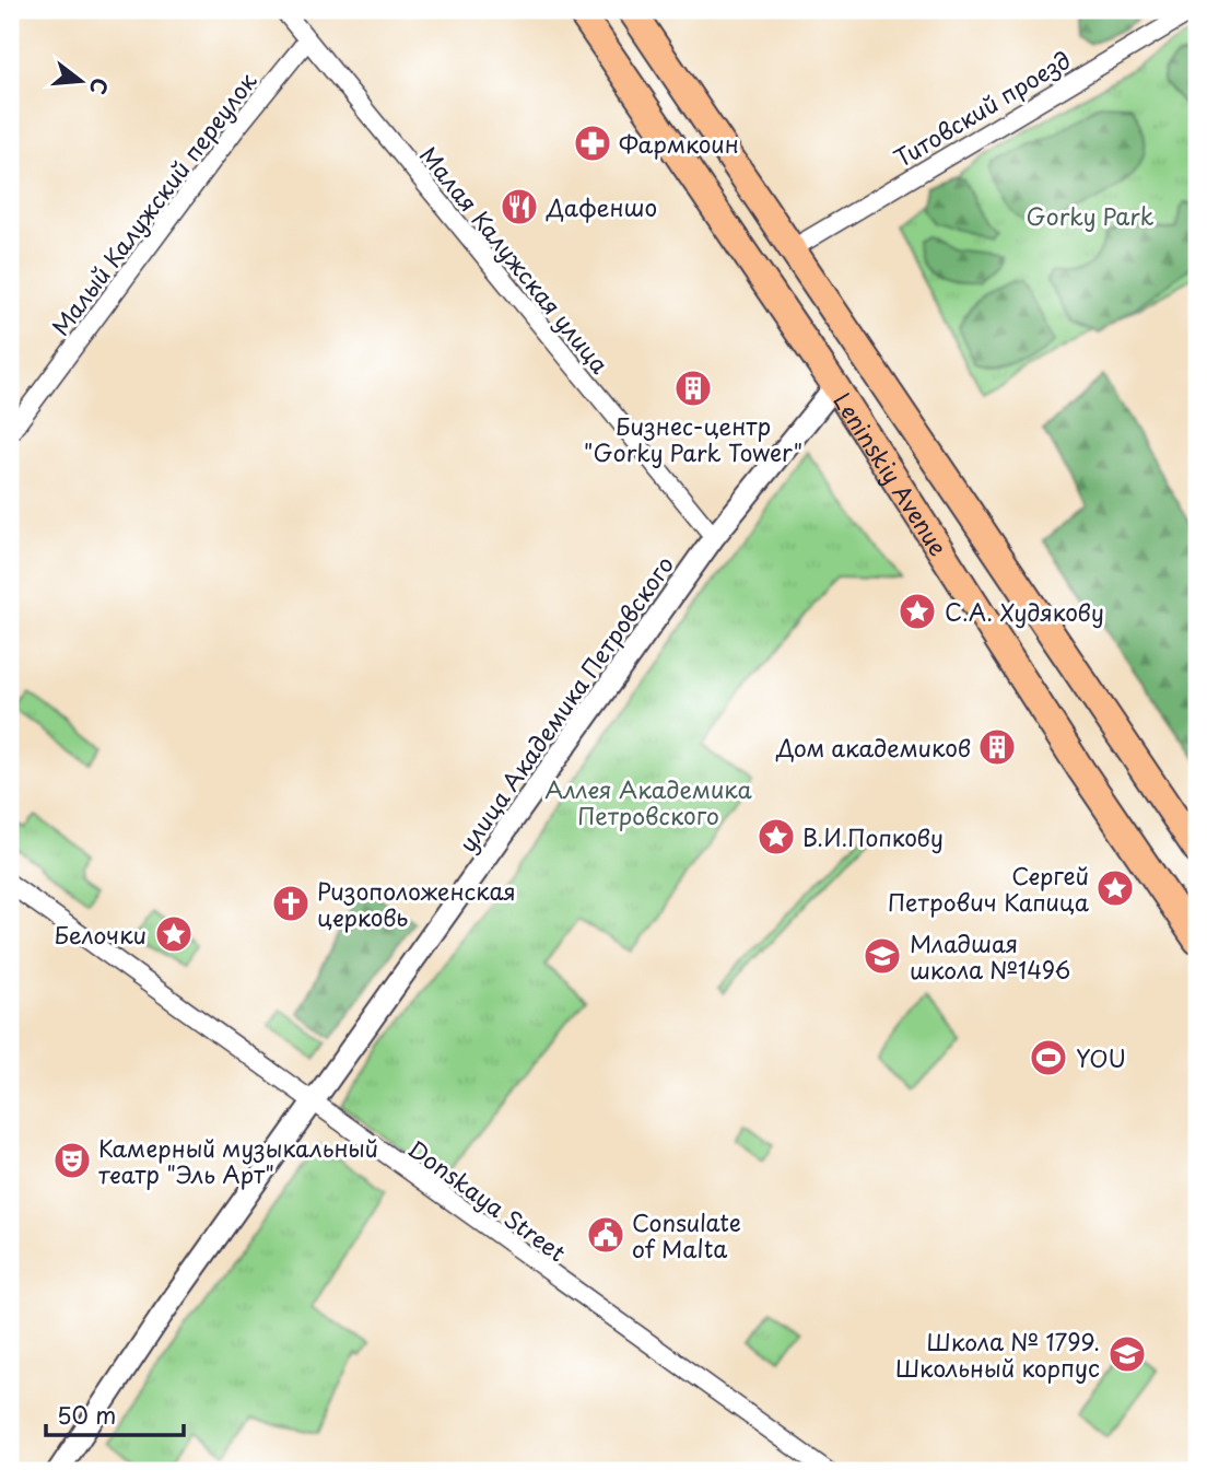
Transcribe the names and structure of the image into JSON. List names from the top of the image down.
{
  "streets": {
    "main road": ["Leninskiy Avenue"],
    "street": [
      "Титовский проезд",
      "Малый Калужский переулок",
      "Малая Калужская улица",
      "улица Академика Петровского",
      "Donskaya Street"
    ]
  },
  "crossings": [
    ["Титовский проезд", "Leninskiy Avenue"],
    ["Малый Калужский переулок", "Малая Калужская улица"],
    ["Малая Калужская улица", "улица Академика Петровского"],
    ["Leninskiy Avenue", "улица Академика Петровского"],
    ["улица Академика Петровского", "Donskaya Street"]
  ],
  "parks": ["Gorky Park", "Аллея Академика Петровского"],
  "places": {
    "pharmacy": ["Фармкоин"],
    "restaurant": ["Дафеншо"],
    "building": ["Бизнес-центр \"Gorky Park Tower\"", "Дом академиков"],
    "place": [
      "С.А. Худякову",
      "В.И.Попкову",
      "Сергей Петрович Капица",
      "Белочки"
    ],
    "church": ["Ризоположенская церковь"],
    "school or university": ["Младшая школа №1496", "Школа № 1799. Школьный корпус"],
    "sports": ["YOU"],
    "theatre": ["Камерный музыкальный театр \"Эль Арт\""],
    "public building": ["Consulate of Malta"]
  },
  "scale_bar": "50 m",
  "north": "right"
}
